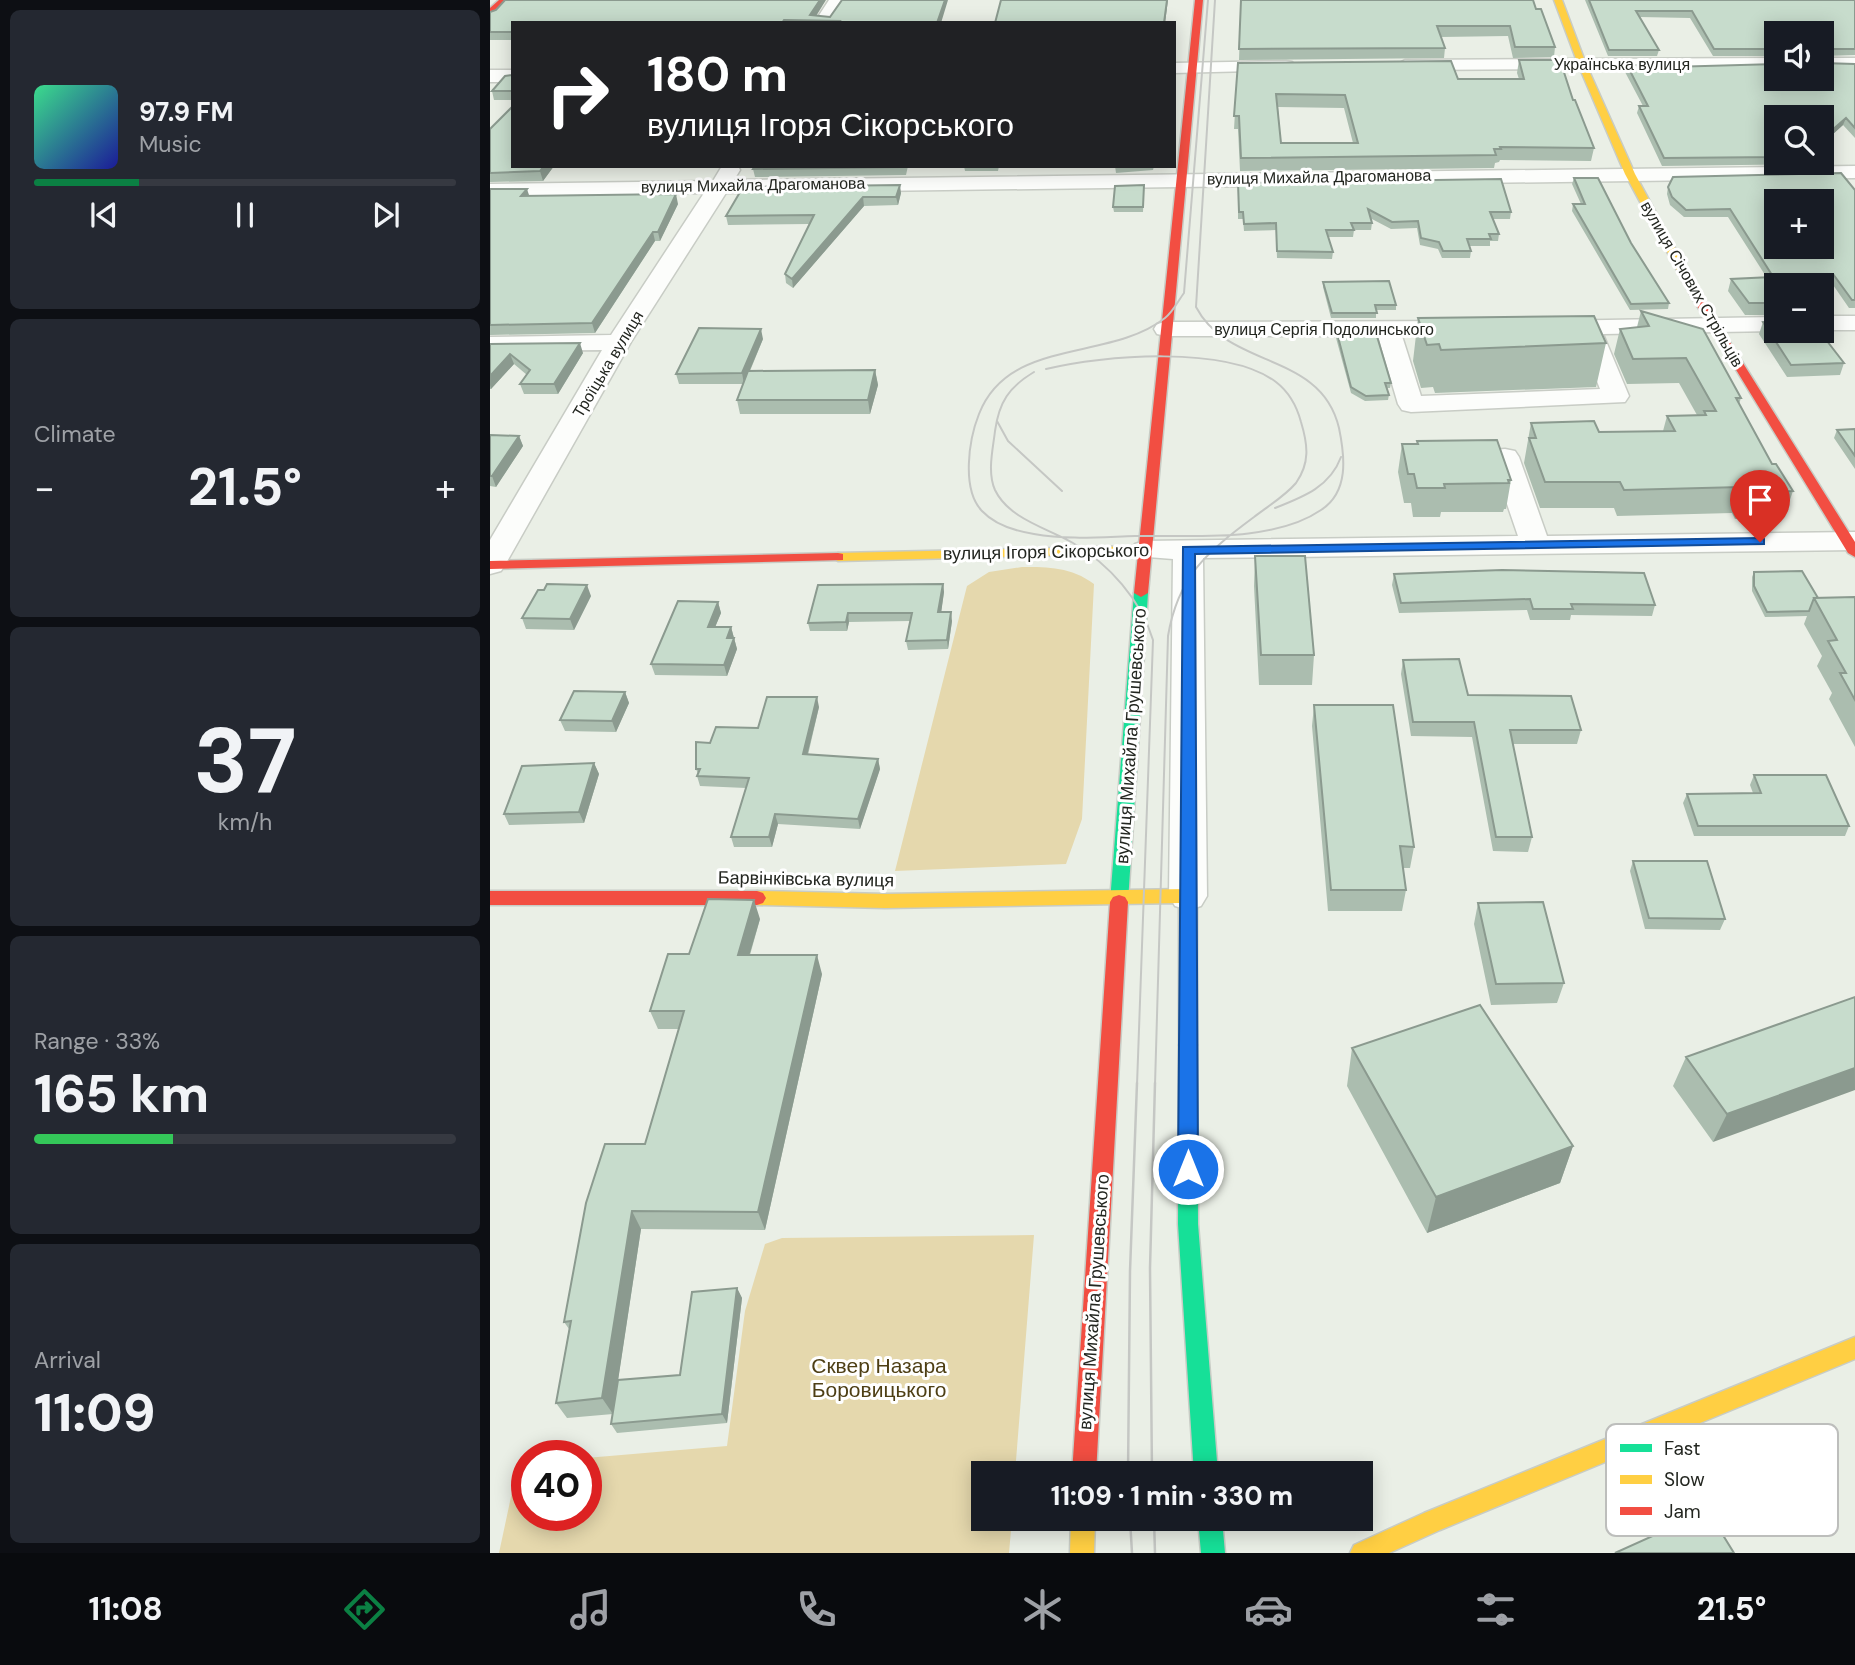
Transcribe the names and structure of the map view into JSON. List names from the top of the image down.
{
  "streets": {
    "main road": [
      "вулиця Січових Стрільців",
      "вулиця Ігоря Сікорського",
      "вулиця Михайла Грушевського",
      "Барвінківська вулиця"
    ],
    "street": [
      "Українська вулиця",
      "вулиця Михайла Драгоманова",
      "вулиця Сергія Подолинського",
      "Троїцька вулиця"
    ]
  },
  "crossings": [
    ["Українська вулиця", "вулиця Січових Стрільців"],
    ["вулиця Михайла Драгоманова", "вулиця Січових Стрільців"],
    ["вулиця Михайла Драгоманова", "Троїцька вулиця"],
    ["вулиця Михайла Драгоманова", "вулиця Михайла Грушевського"],
    ["вулиця Січових Стрільців", "вулиця Ігоря Сікорського"],
    ["вулиця Сергія Подолинського", "вулиця Михайла Грушевського"],
    ["Троїцька вулиця", "вулиця Ігоря Сікорського"],
    ["вулиця Ігоря Сікорського", "вулиця Михайла Грушевського"],
    ["вулиця Михайла Грушевського", "Барвінківська вулиця"]
  ],
  "parks": ["Сквер Назара Боровицького"],
  "legend": ["Fast", "Slow", "Jam"],
  "page": {
    "map_buttons": ["+", "−"],
    "turn": ["180 m", "вулиця Ігоря Сікорського"],
    "song": ["97.9 FM", "Music"],
    "tile": [
      "Climate",
      ["37", "km/h"],
      ["Range · 33%", "165 km"],
      ["Arrival", "11:09"]
    ],
    "heat": ["−", "21.5°", "+"],
    "limit": "40",
    "trip": "11:09 · 1 min · 330 m",
    "tabs": ["11:08", "21.5°"]
  }
}
